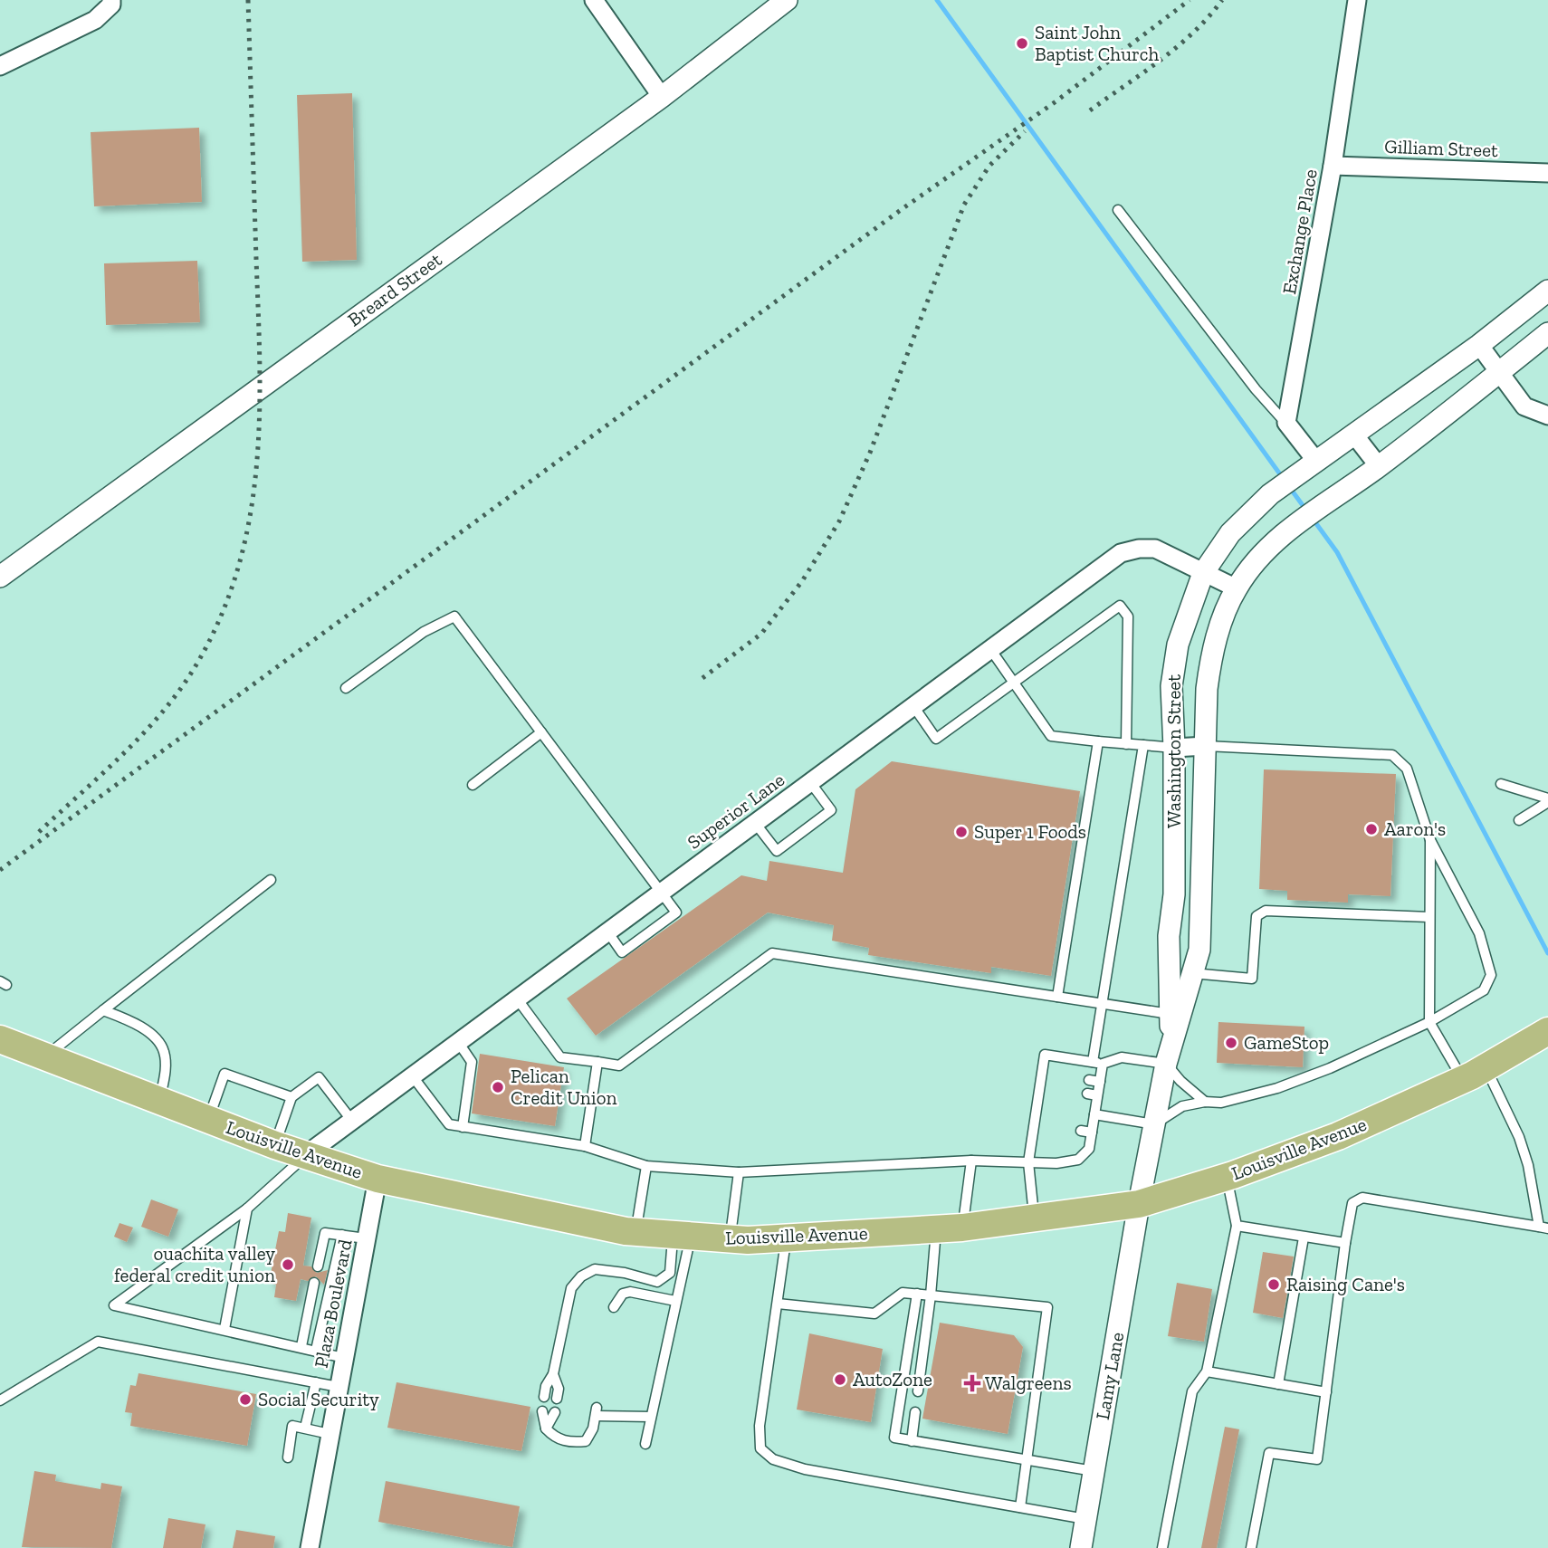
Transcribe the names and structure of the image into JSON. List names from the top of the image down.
{
  "streets": {
    "main road": ["Louisville Avenue"],
    "street": [
      "Gilliam Street",
      "Exchange Place",
      "Breard Street",
      "Washington Street",
      "Superior Lane",
      "Plaza Boulevard",
      "Lamy Lane"
    ]
  },
  "crossings": [
    ["Gilliam Street", "Exchange Place"],
    ["Washington Street", "Superior Lane"],
    ["Washington Street", "Louisville Avenue"],
    ["Washington Street", "Lamy Lane"],
    ["Superior Lane", "Louisville Avenue"],
    ["Louisville Avenue", "Plaza Boulevard"],
    ["Louisville Avenue", "Lamy Lane"]
  ],
  "places": {
    "other": [
      "Saint John Baptist Church",
      "Aaron's",
      "Super 1 Foods",
      "GameStop",
      "Pelican Credit Union",
      "ouachita valley federal credit union",
      "Raising Cane's",
      "AutoZone",
      "Social Security"
    ],
    "health": ["Walgreens"]
  }
}
